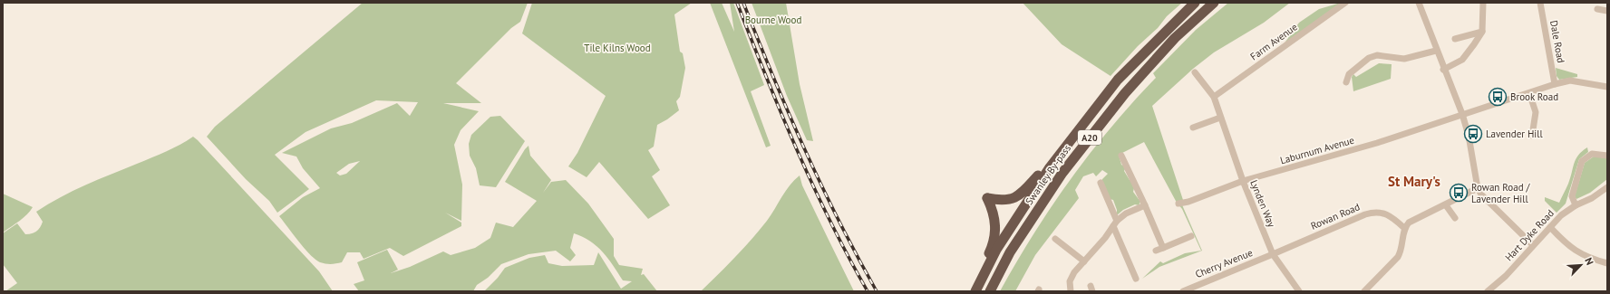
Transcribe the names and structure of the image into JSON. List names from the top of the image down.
{
  "streets": {
    "highway": ["A20", "Swanley By-pass"],
    "street": [
      "Farm Avenue",
      "Dale Road",
      "Laburnum Avenue",
      "Lynden Way",
      "Rowan Road",
      "Hart Dyke Road",
      "Cherry Avenue"
    ]
  },
  "crossings": [
    ["Farm Avenue", "Lynden Way"],
    ["Laburnum Avenue", "Lynden Way"],
    ["Lynden Way", "Rowan Road"],
    ["Lynden Way", "Cherry Avenue"],
    ["Rowan Road", "Cherry Avenue"]
  ],
  "districts": ["St Mary's"],
  "parks": ["Bourne Wood", "Tile Kilns Wood"],
  "places": {
    "bus stop": ["Brook Road", "Lavender Hill", "Rowan Road / Lavender Hill"]
  },
  "north": "top right"
}
